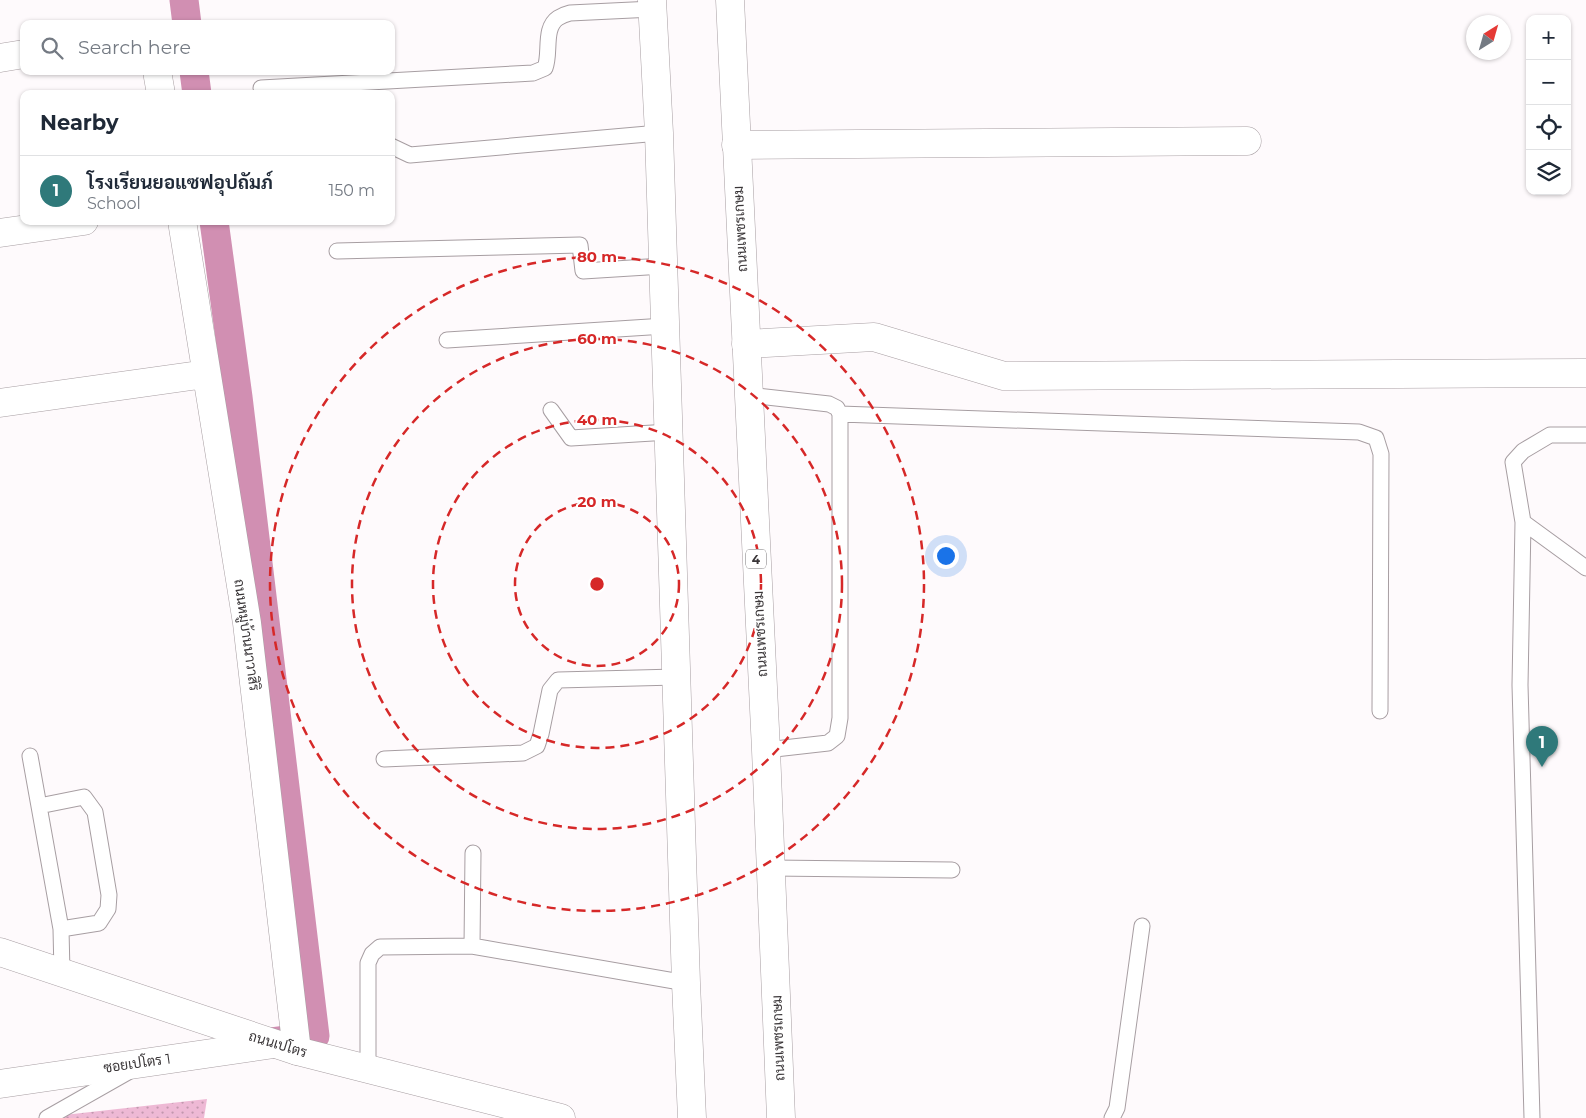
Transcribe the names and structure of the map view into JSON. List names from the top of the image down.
{
  "streets": {
    "street": [
      "ถนนเพชรเกษม",
      "4",
      "ถนนหมู่บ้านนาวาสิริ",
      "ถนนเปโตร",
      "ซอยเปโตร 1"
    ]
  },
  "crossings": [
    ["ถนนหมู่บ้านนาวาสิริ", "ถนนเปโตร"],
    ["ถนนหมู่บ้านนาวาสิริ", "ซอยเปโตร 1"],
    ["ถนนเปโตร", "ซอยเปโตร 1"]
  ],
  "north": "top right",
  "page": {
    "map_buttons": ["+", "−"],
    "search": "Search here",
    "heading": "Nearby",
    "list": [
      {
        "mark": "1",
        "name": "โรงเรียนยอแซฟอุปถัมภ์",
        "note": "School",
        "value": "150 m"
      }
    ],
    "pins": "1"
  },
  "rings": [
    "80 m",
    "60 m",
    "40 m",
    "20 m"
  ]
}
